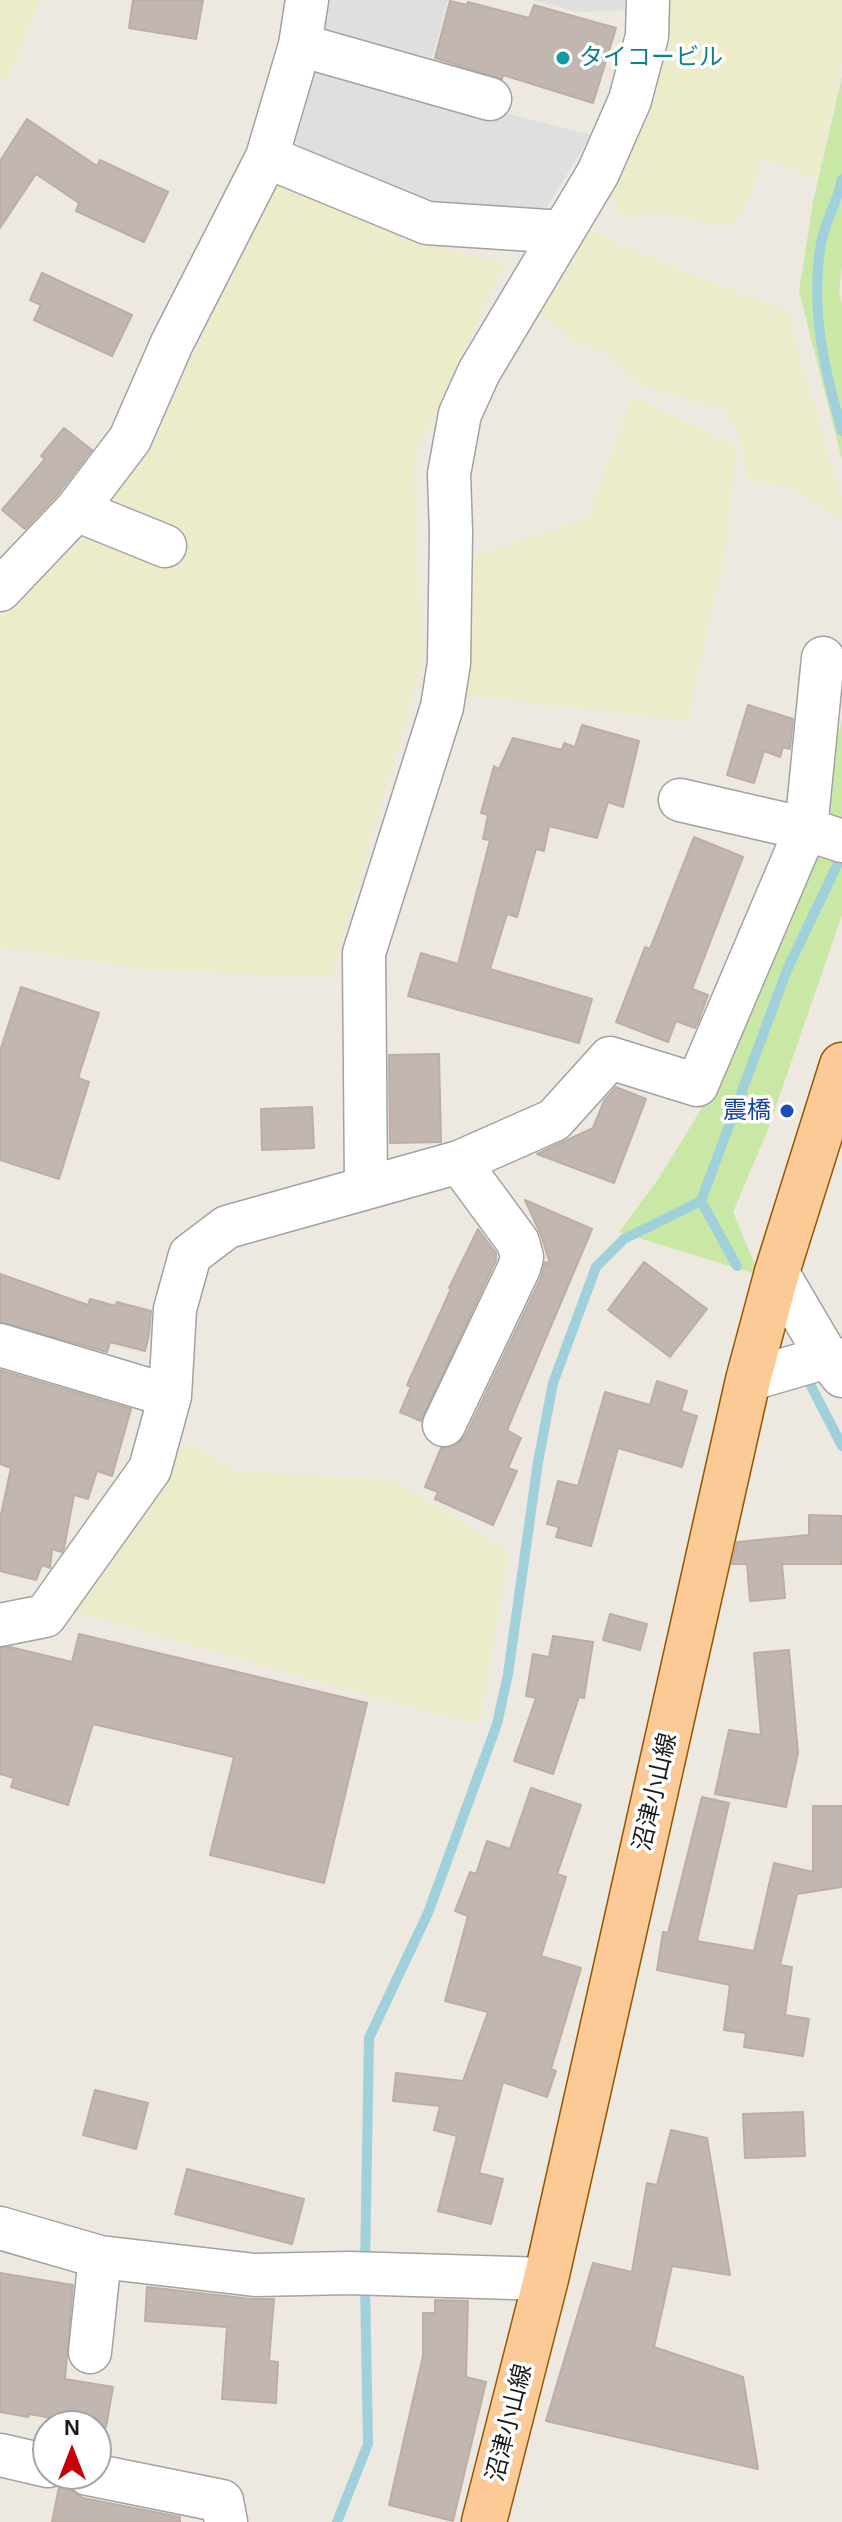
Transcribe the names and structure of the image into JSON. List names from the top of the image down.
{
  "streets": {
    "main road": ["沼津小山線"]
  },
  "places": ["タイコービル", "震橋"],
  "north": "top"
}
